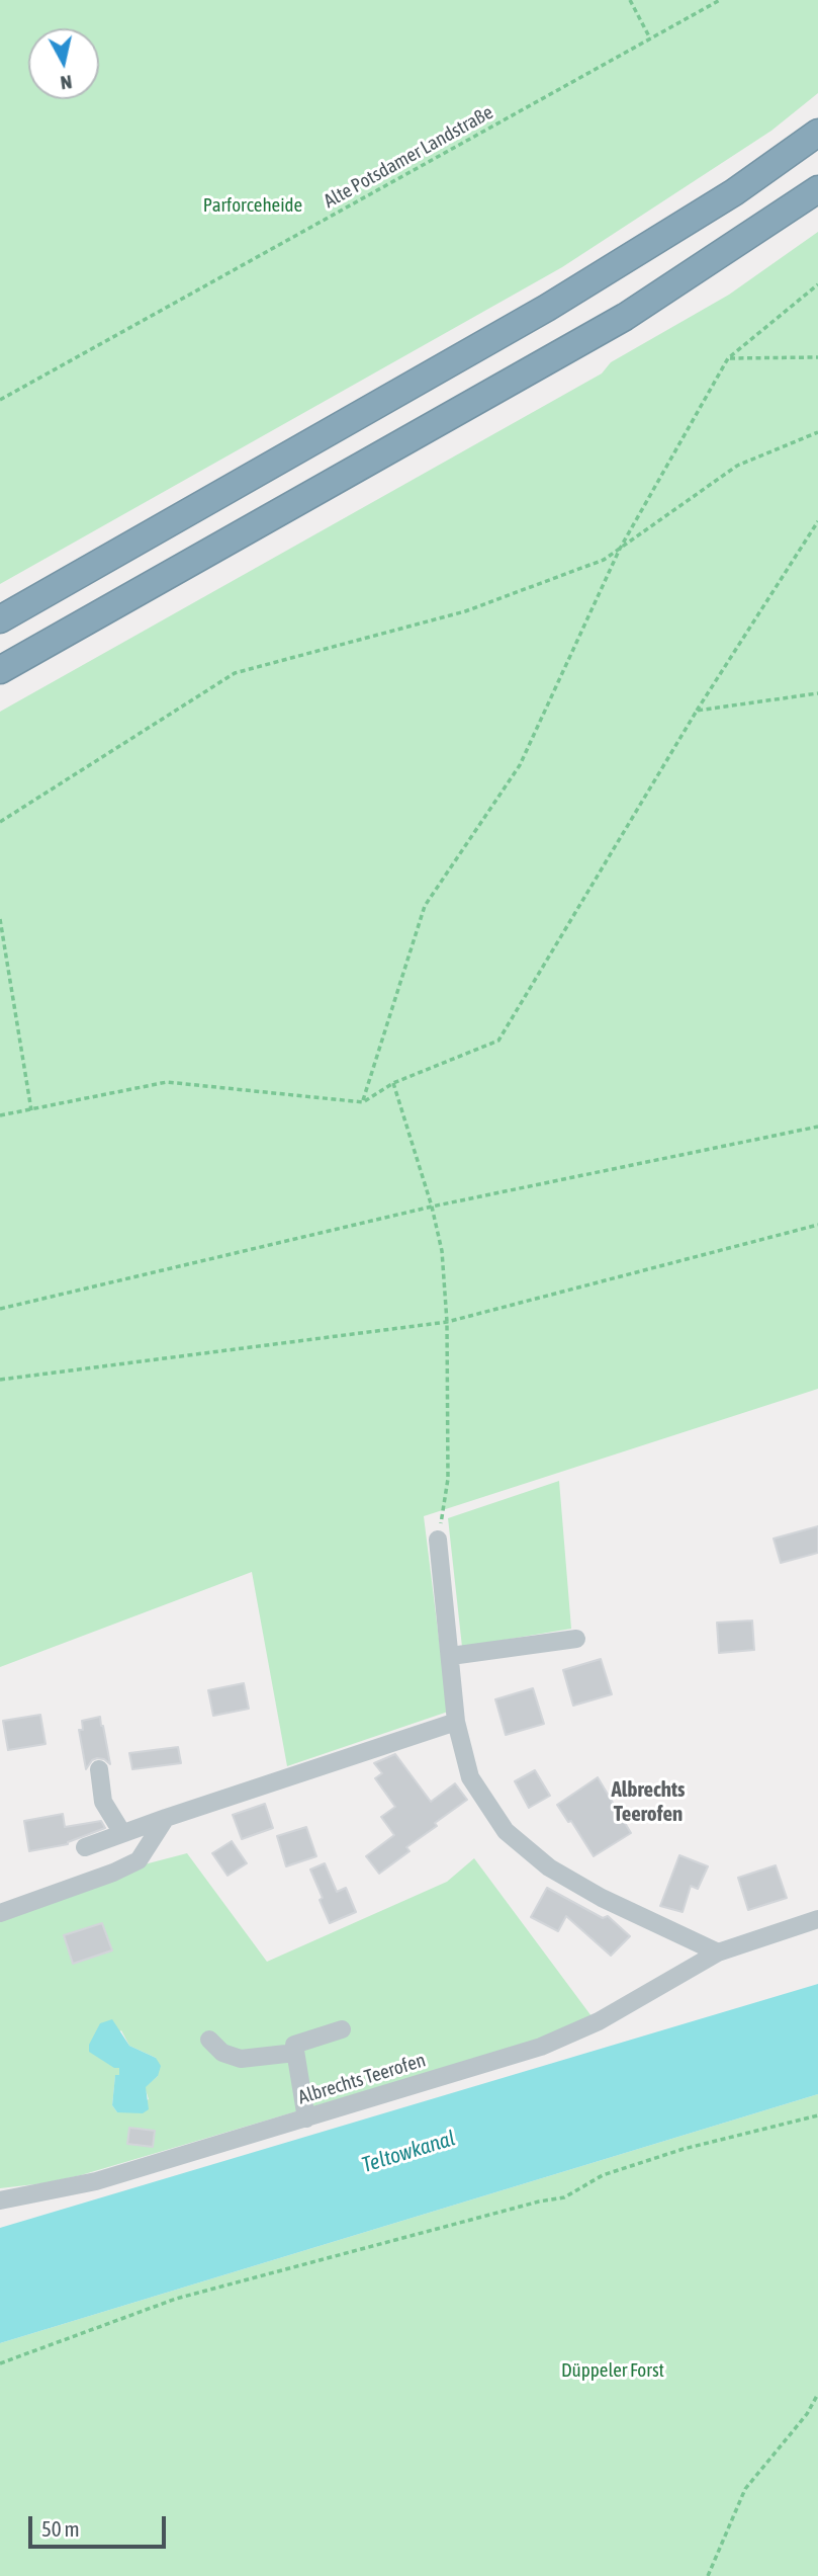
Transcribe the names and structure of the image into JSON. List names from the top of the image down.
{
  "streets": {
    "street": ["Albrechts Teerofen"],
    "path": ["Alte Potsdamer Landstraße"]
  },
  "districts": ["Albrechts Teerofen"],
  "water": ["Teltowkanal"],
  "parks": ["Parforceheide", "Düppeler Forst"],
  "scale_bar": "50 m",
  "north": "bottom"
}
